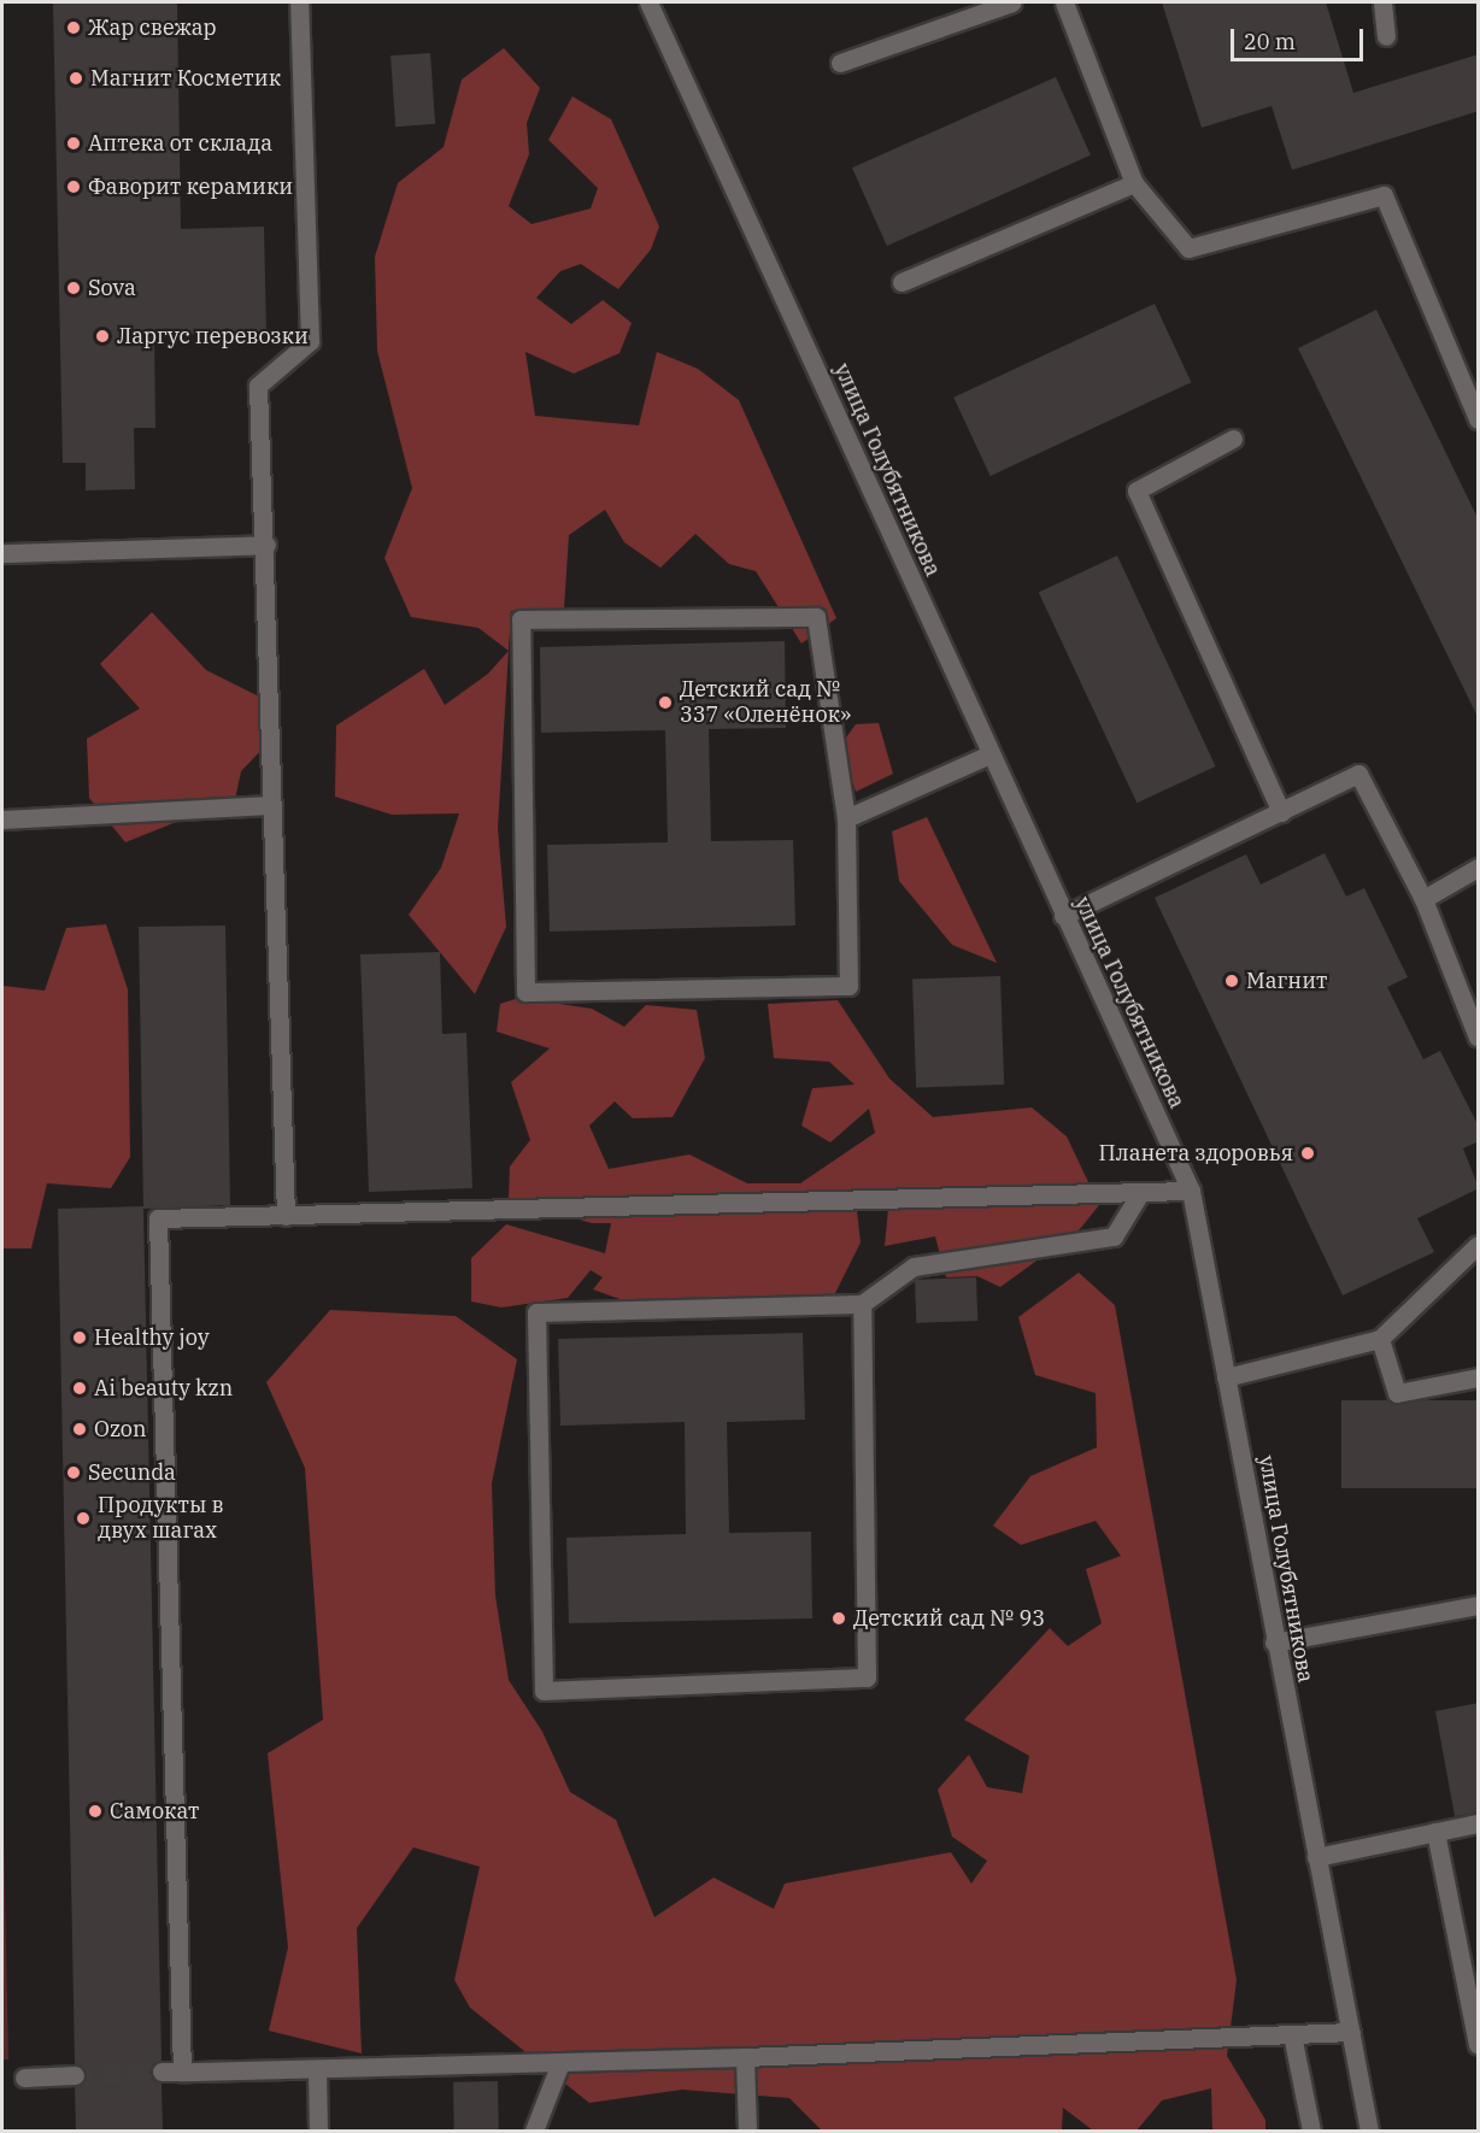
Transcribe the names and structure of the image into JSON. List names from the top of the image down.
{
  "streets": {
    "street": ["улица Голубятникова"]
  },
  "places": [
    "Жар свежар",
    "Магнит Косметик",
    "Аптека от склада",
    "Фаворит керамики",
    "Sova",
    "Ларгус перевозки",
    "Детский сад № 337 «Оленёнок»",
    "Магнит",
    "Планета здоровья",
    "Healthy joy",
    "Ai beauty kzn",
    "Ozon",
    "Secunda",
    "Продукты в двух шагах",
    "Детский сад № 93",
    "Самокат"
  ],
  "scale_bar": "20 m"
}
